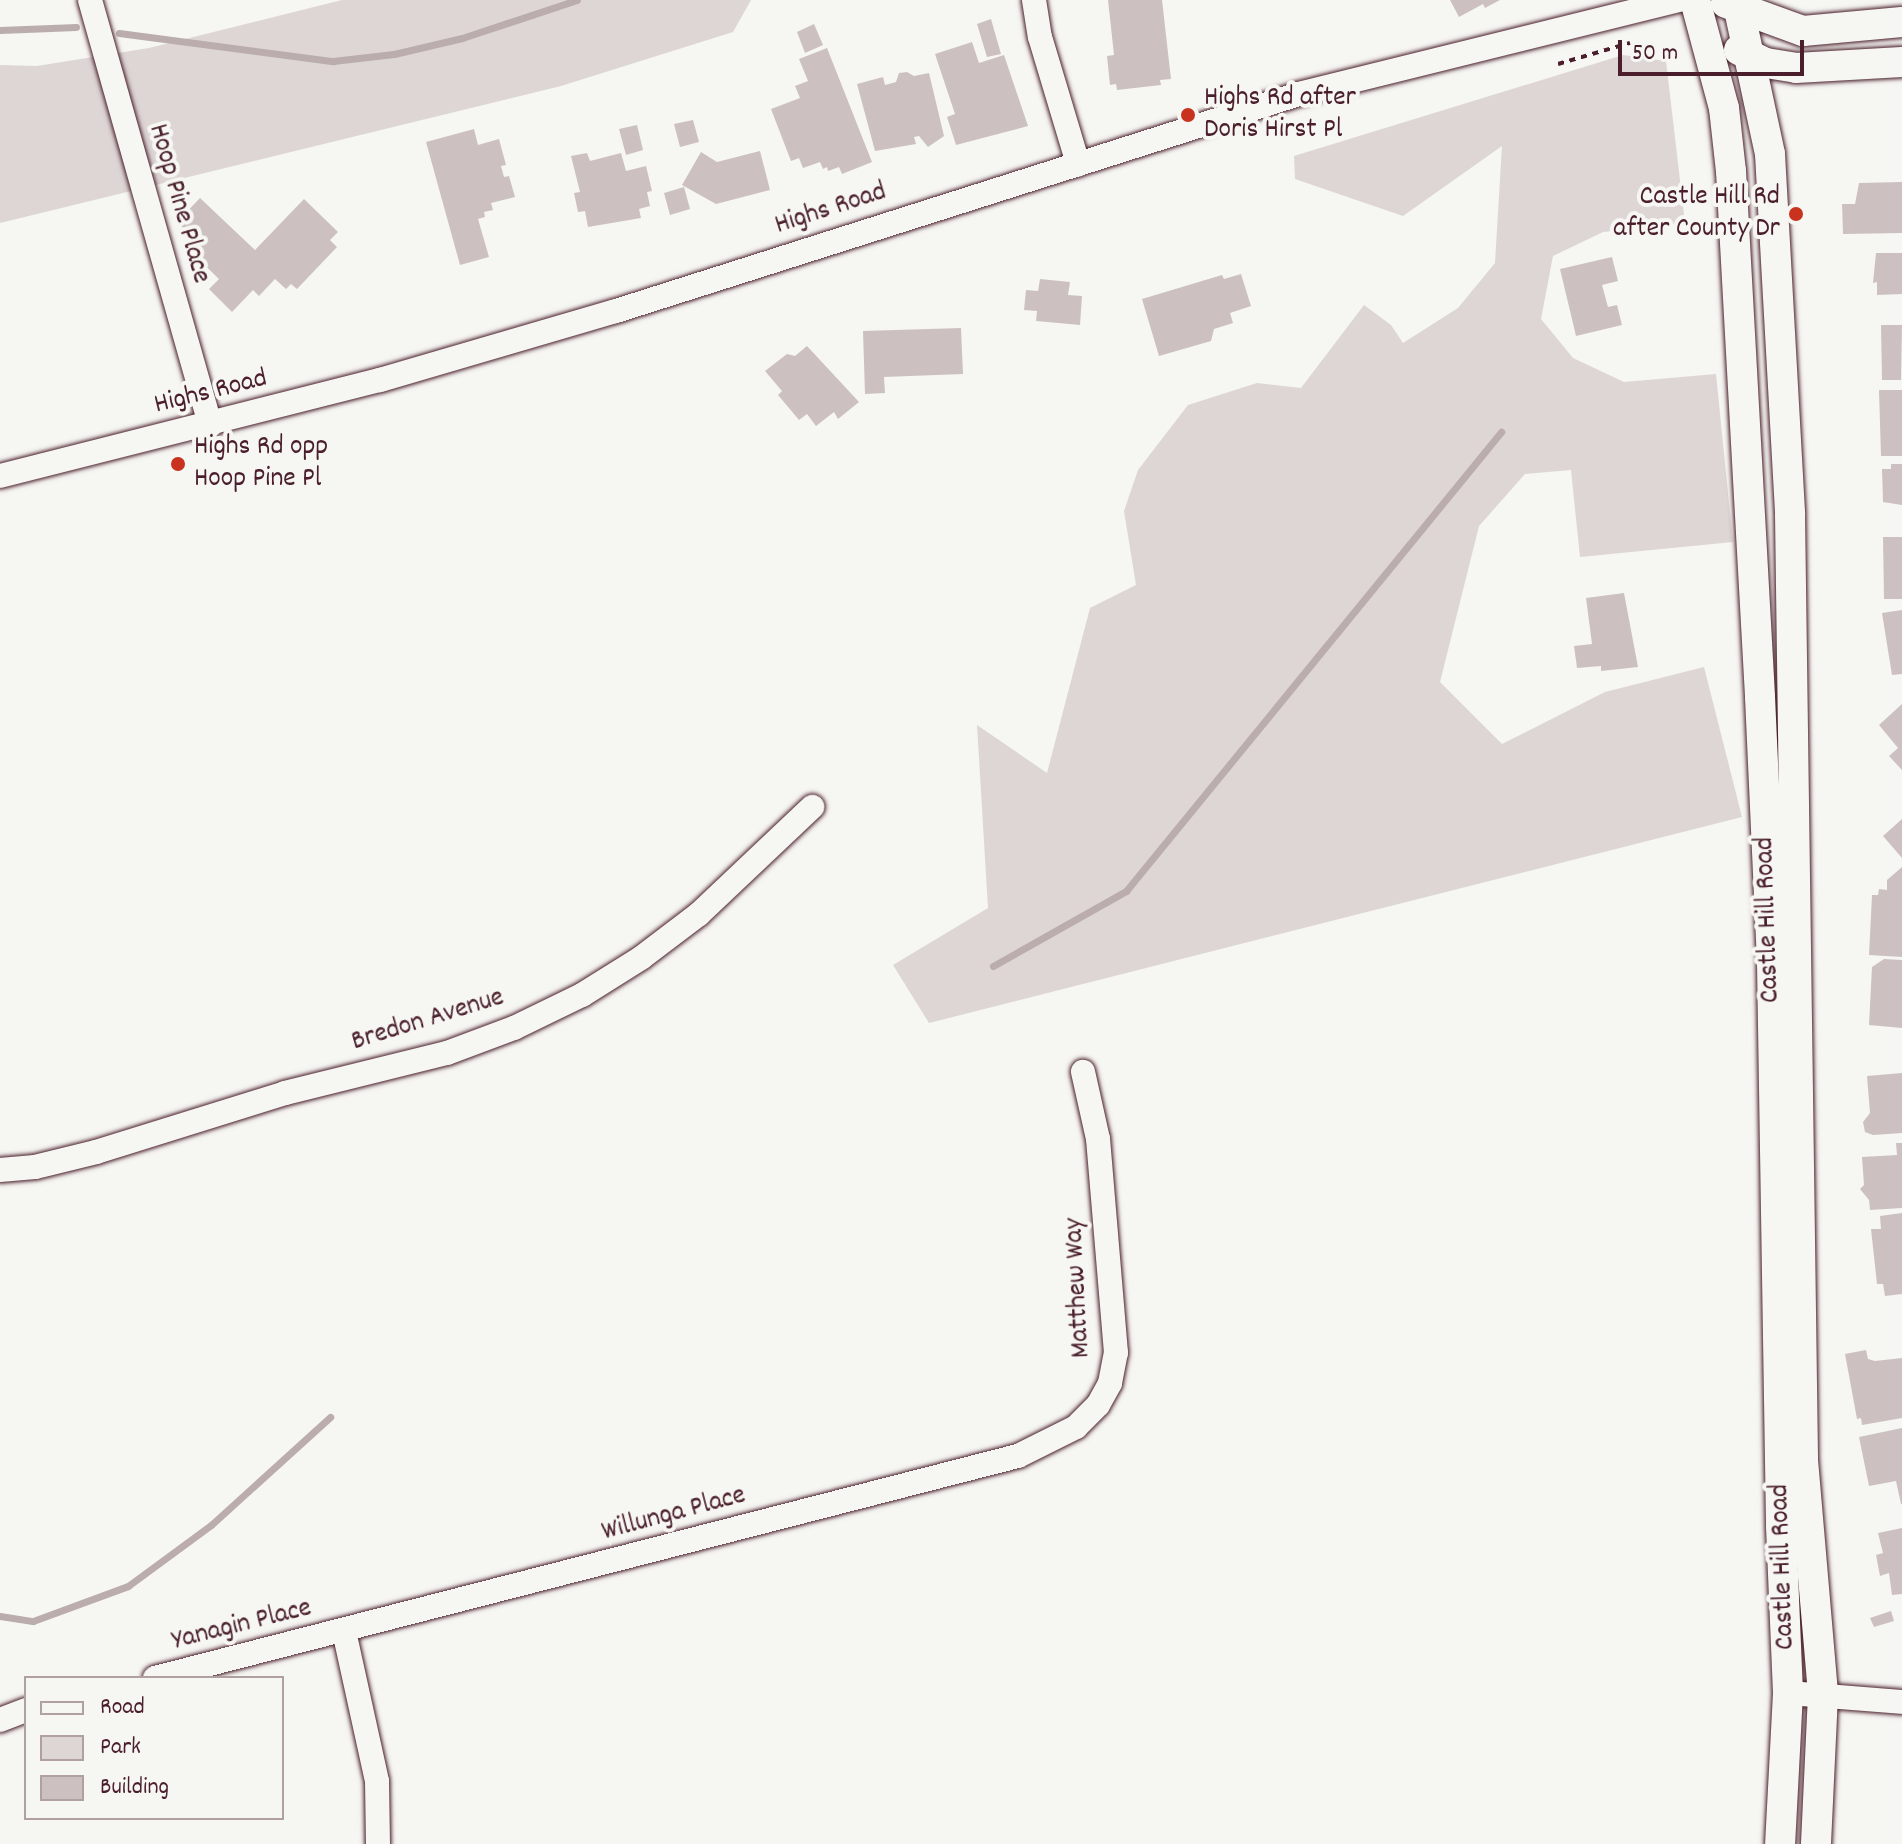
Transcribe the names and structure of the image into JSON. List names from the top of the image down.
{
  "streets": {
    "main road": ["Castle Hill Road"],
    "street": [
      "Hoop Pine Place",
      "Highs Road",
      "Bredon Avenue",
      "Matthew Way",
      "Willunga Place",
      "Yanagin Place"
    ]
  },
  "crossings": [
    ["Hoop Pine Place", "Highs Road"],
    ["Matthew Way", "Willunga Place"],
    ["Willunga Place", "Yanagin Place"]
  ],
  "places": ["Highs Rd after Doris Hirst Pl", "Castle Hill Rd after County Dr", "Highs Rd opp Hoop Pine Pl"],
  "legend": ["Road", "Park", "Building"],
  "scale_bar": "50 m"
}
